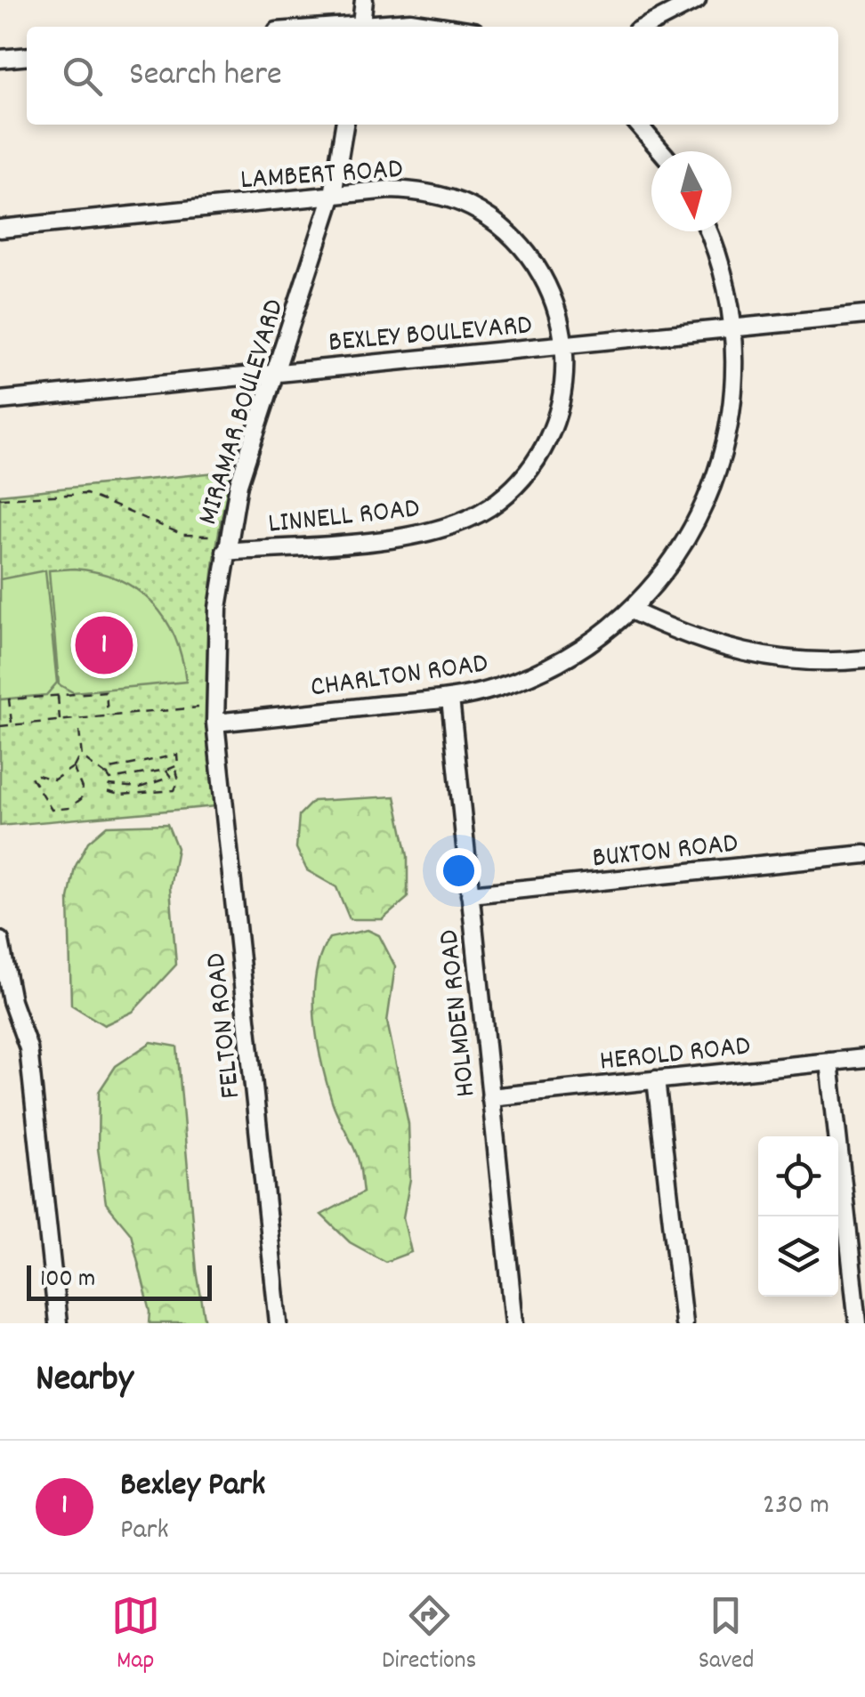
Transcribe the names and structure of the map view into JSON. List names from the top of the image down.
{
  "streets": {
    "street": [
      "LAMBERT ROAD",
      "BEXLEY BOULEVARD",
      "MIRAMAR BOULEVARD",
      "LINNELL ROAD",
      "CHARLTON ROAD",
      "BUXTON ROAD",
      "HOLMDEN ROAD",
      "FELTON ROAD",
      "HEROLD ROAD"
    ]
  },
  "crossings": [
    ["LAMBERT ROAD", "BEXLEY BOULEVARD"],
    ["LAMBERT ROAD", "MIRAMAR BOULEVARD"],
    ["LAMBERT ROAD", "LINNELL ROAD"],
    ["BEXLEY BOULEVARD", "MIRAMAR BOULEVARD"],
    ["BEXLEY BOULEVARD", "LINNELL ROAD"],
    ["BEXLEY BOULEVARD", "CHARLTON ROAD"],
    ["MIRAMAR BOULEVARD", "LINNELL ROAD"],
    ["MIRAMAR BOULEVARD", "CHARLTON ROAD"],
    ["MIRAMAR BOULEVARD", "FELTON ROAD"],
    ["CHARLTON ROAD", "HOLMDEN ROAD"],
    ["CHARLTON ROAD", "FELTON ROAD"],
    ["BUXTON ROAD", "HOLMDEN ROAD"],
    ["HOLMDEN ROAD", "HEROLD ROAD"]
  ],
  "scale_bar": "100 m",
  "north": "bottom",
  "page": {
    "search": "Search here",
    "pins": "1",
    "scale": "100 m",
    "heading": "Nearby",
    "list": [
      {
        "mark": "1",
        "name": "Bexley Park",
        "note": "Park",
        "value": "230 m"
      }
    ],
    "nav": ["Map", "Directions", "Saved"]
  }
}
